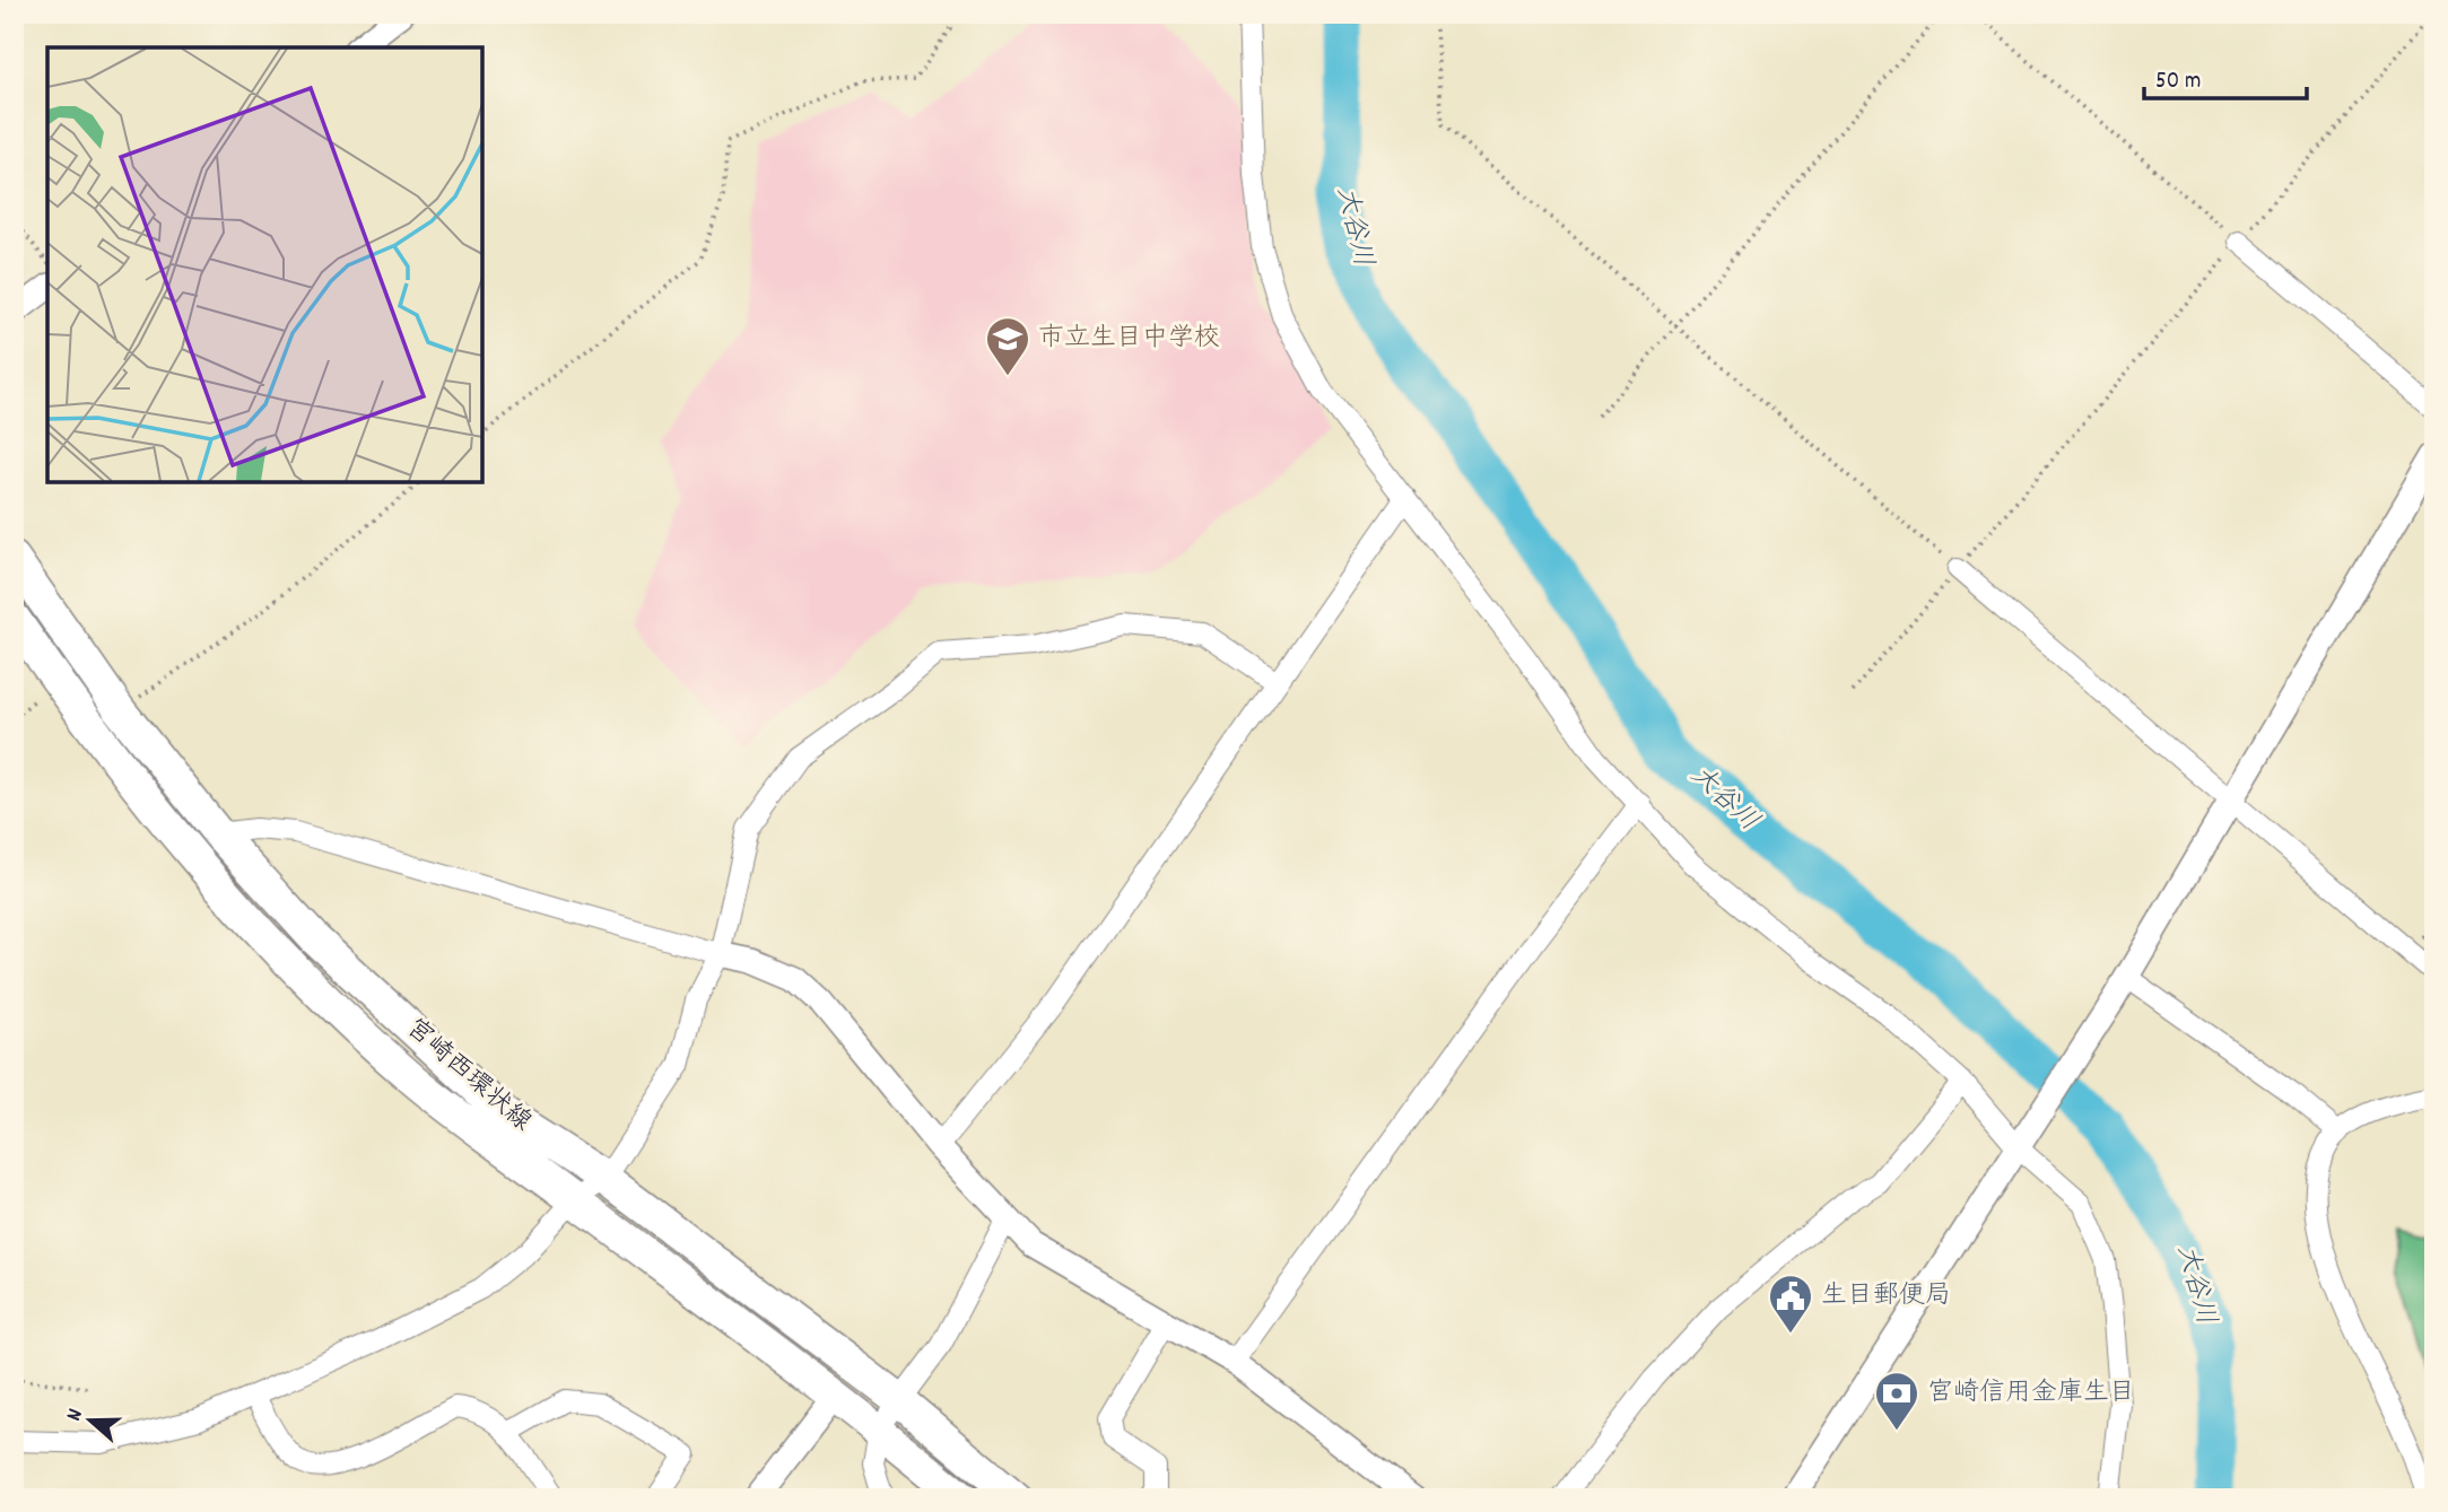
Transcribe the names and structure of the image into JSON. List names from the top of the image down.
{
  "streets": {
    "main road": ["宮崎西環状線"]
  },
  "water": ["大谷川"],
  "places": {
    "school or university": ["市立生目中学校"],
    "public building": ["生目郵便局"],
    "bank": ["宮崎信用金庫生目"]
  },
  "scale_bar": "50 m",
  "north": "left"
}
